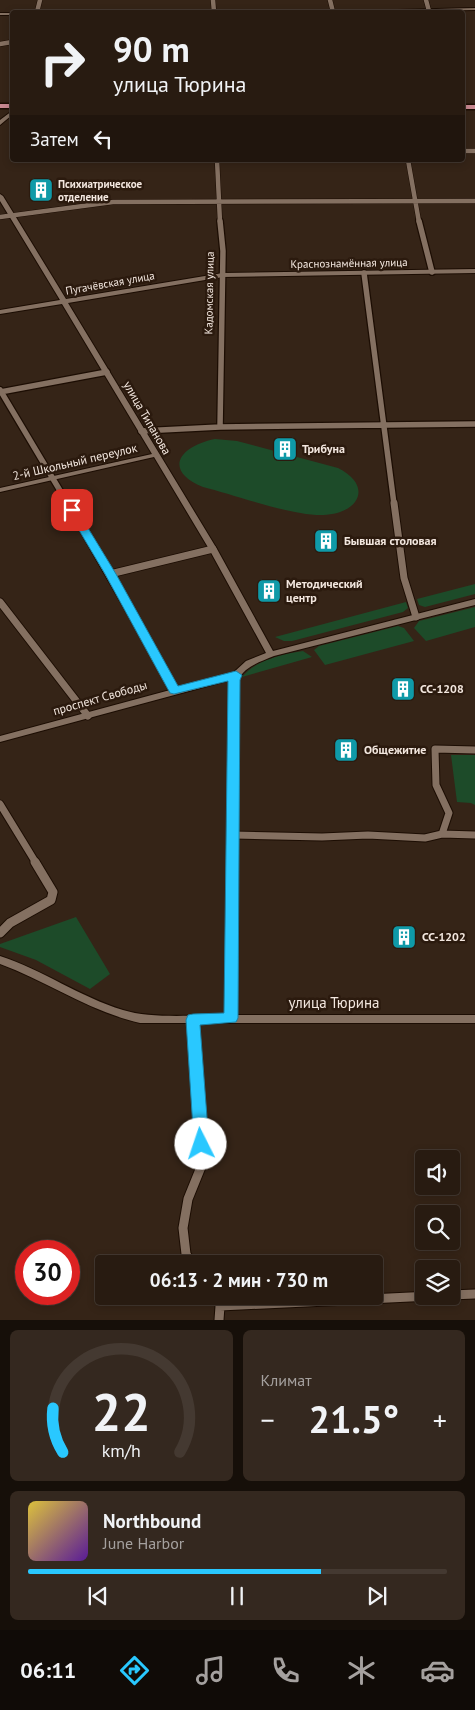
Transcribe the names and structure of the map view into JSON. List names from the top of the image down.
{
  "streets": {
    "street": [
      "Краснознамённая улица",
      "Пугачёвская улица",
      "Кадомская улица",
      "улица Типанова",
      "2-й Школьный переулок",
      "проспект Свободы",
      "улица Тюрина"
    ]
  },
  "crossings": [
    ["Краснознамённая улица", "Пугачёвская улица"],
    ["Краснознамённая улица", "Кадомская улица"],
    ["Пугачёвская улица", "Кадомская улица"],
    ["Пугачёвская улица", "улица Типанова"],
    ["улица Типанова", "2-й Школьный переулок"]
  ],
  "places": {
    "building": [
      "Психиатрическое отделение",
      "Трибуна",
      "Бывшая столовая",
      "Методический центр",
      "СС-1208",
      "Общежитие",
      "СС-1202"
    ]
  },
  "page": {
    "turn": ["90 m", "улица Тюрина"],
    "then": "Затем",
    "limit": "30",
    "trip": "06:13 · 2 мин · 730 m",
    "tile": "Климат",
    "heat": ["−", "21.5°", "+"],
    "song": ["Northbound", "June Harbor"],
    "tabs": "06:11",
    "gauge": ["22", "km/h"]
  }
}
